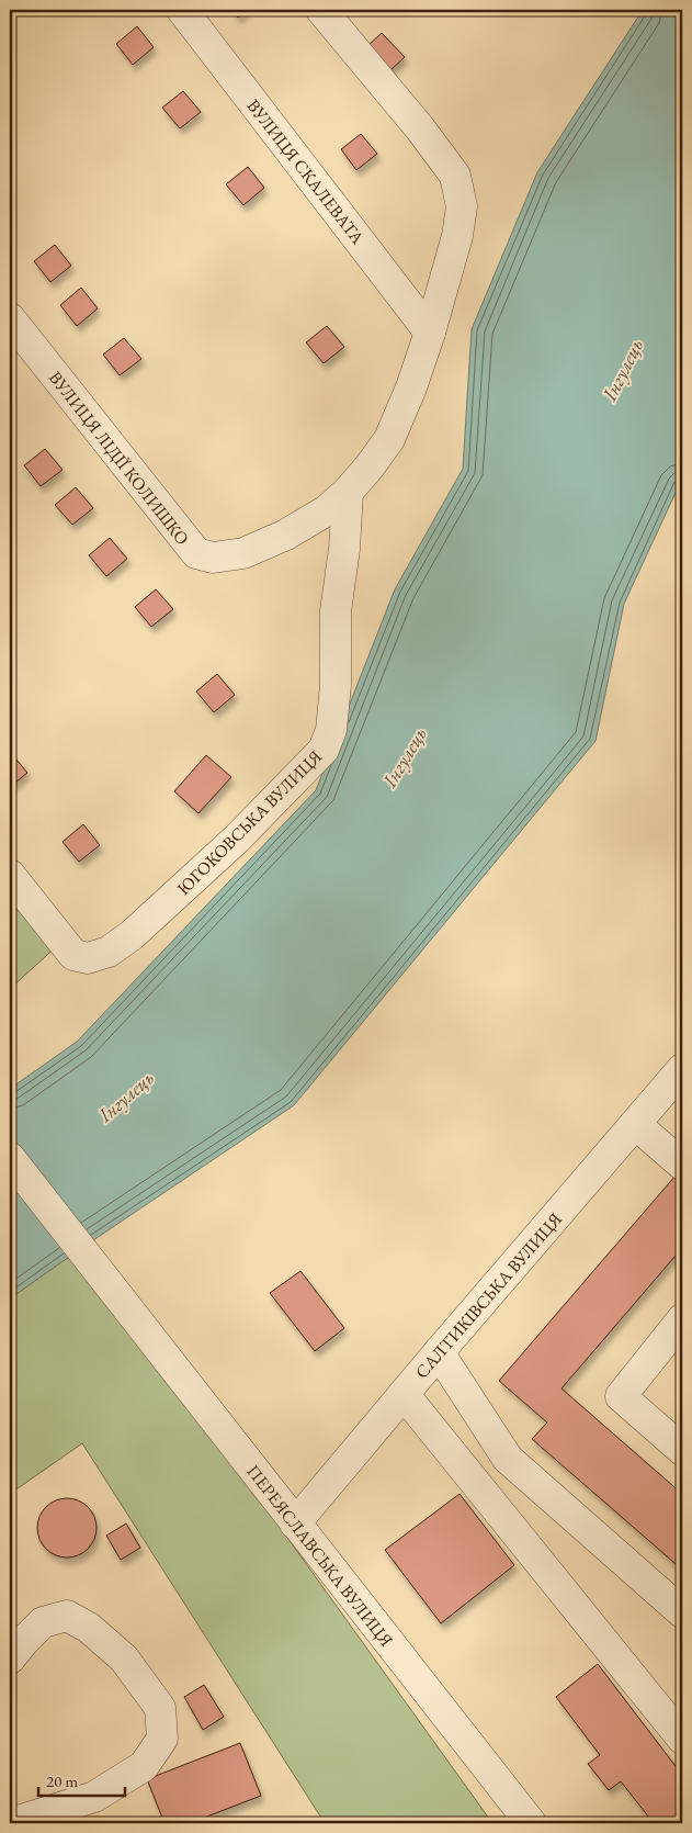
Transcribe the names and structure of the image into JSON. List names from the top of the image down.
{
  "streets": {
    "street": [
      "ВУЛИЦЯ СКАЛЕВАТА",
      "ВУЛИЦЯ ЛІДІЇ КОЛИШКО",
      "ЮГОКОВСЬКА ВУЛИЦЯ",
      "САЛТИКІВСЬКА ВУЛИЦЯ",
      "ПЕРЕЯСЛАВСЬКА ВУЛИЦЯ"
    ]
  },
  "crossings": [
    ["ВУЛИЦЯ СКАЛЕВАТА", "ВУЛИЦЯ ЛІДІЇ КОЛИШКО"],
    ["ВУЛИЦЯ ЛІДІЇ КОЛИШКО", "ЮГОКОВСЬКА ВУЛИЦЯ"],
    ["САЛТИКІВСЬКА ВУЛИЦЯ", "ПЕРЕЯСЛАВСЬКА ВУЛИЦЯ"]
  ],
  "water": ["Інгулець"],
  "scale_bar": "20 m"
}
